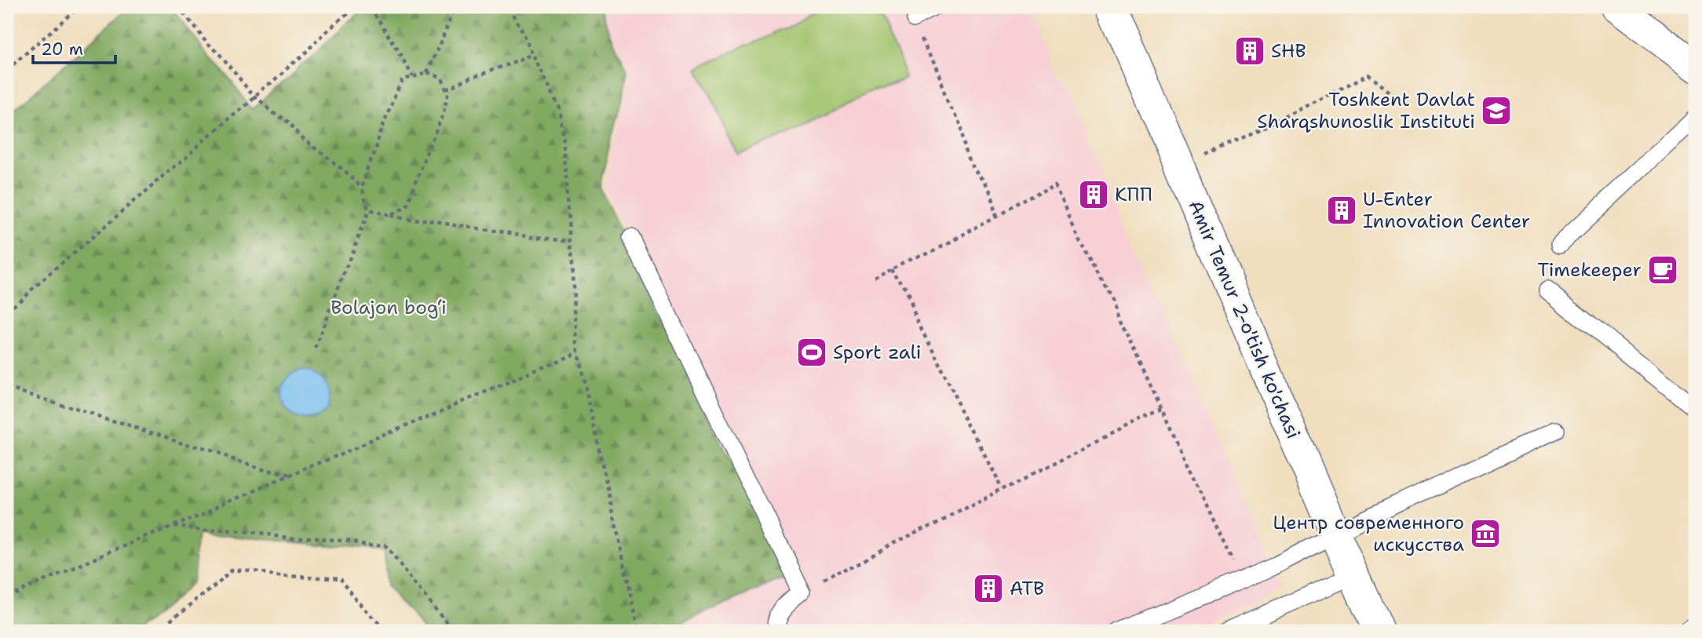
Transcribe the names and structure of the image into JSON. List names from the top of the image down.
{
  "streets": {
    "street": ["Amir Temur 2-o'tish ko'chasi"]
  },
  "parks": ["Bolajon bog‘i"],
  "places": {
    "building": [
      "SHB",
      "КПП",
      "U-Enter Innovation Center",
      "ATB"
    ],
    "school or university": ["Toshkent Davlat Sharqshunoslik Instituti"],
    "cafe": ["Timekeeper"],
    "sports": ["Sport zali"],
    "museum": ["Центр современного искусства"]
  },
  "scale_bar": "20 m"
}
